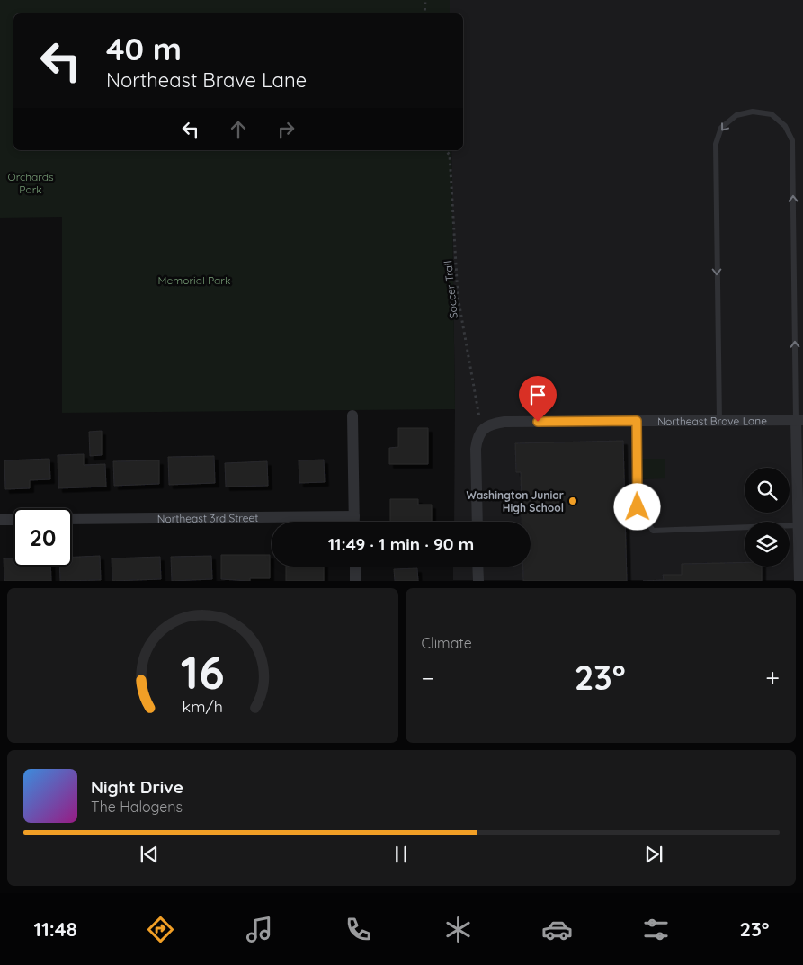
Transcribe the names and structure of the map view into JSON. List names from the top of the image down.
{
  "streets": {
    "street": ["Northeast Brave Lane", "Northeast 3rd Street"],
    "path": ["Soccer Trail"]
  },
  "crossings": [
    ["Soccer Trail", "Northeast Brave Lane"]
  ],
  "parks": ["Orchards Park", "Memorial Park"],
  "places": ["Washington Junior High School"],
  "page": {
    "turn": ["40 m", "Northeast Brave Lane"],
    "limit": "20",
    "trip": "11:49 · 1 min · 90 m",
    "tile": "Climate",
    "heat": ["−", "23°", "+"],
    "song": ["Night Drive", "The Halogens"],
    "tabs": ["11:48", "23°"],
    "gauge": ["16", "km/h"]
  }
}
